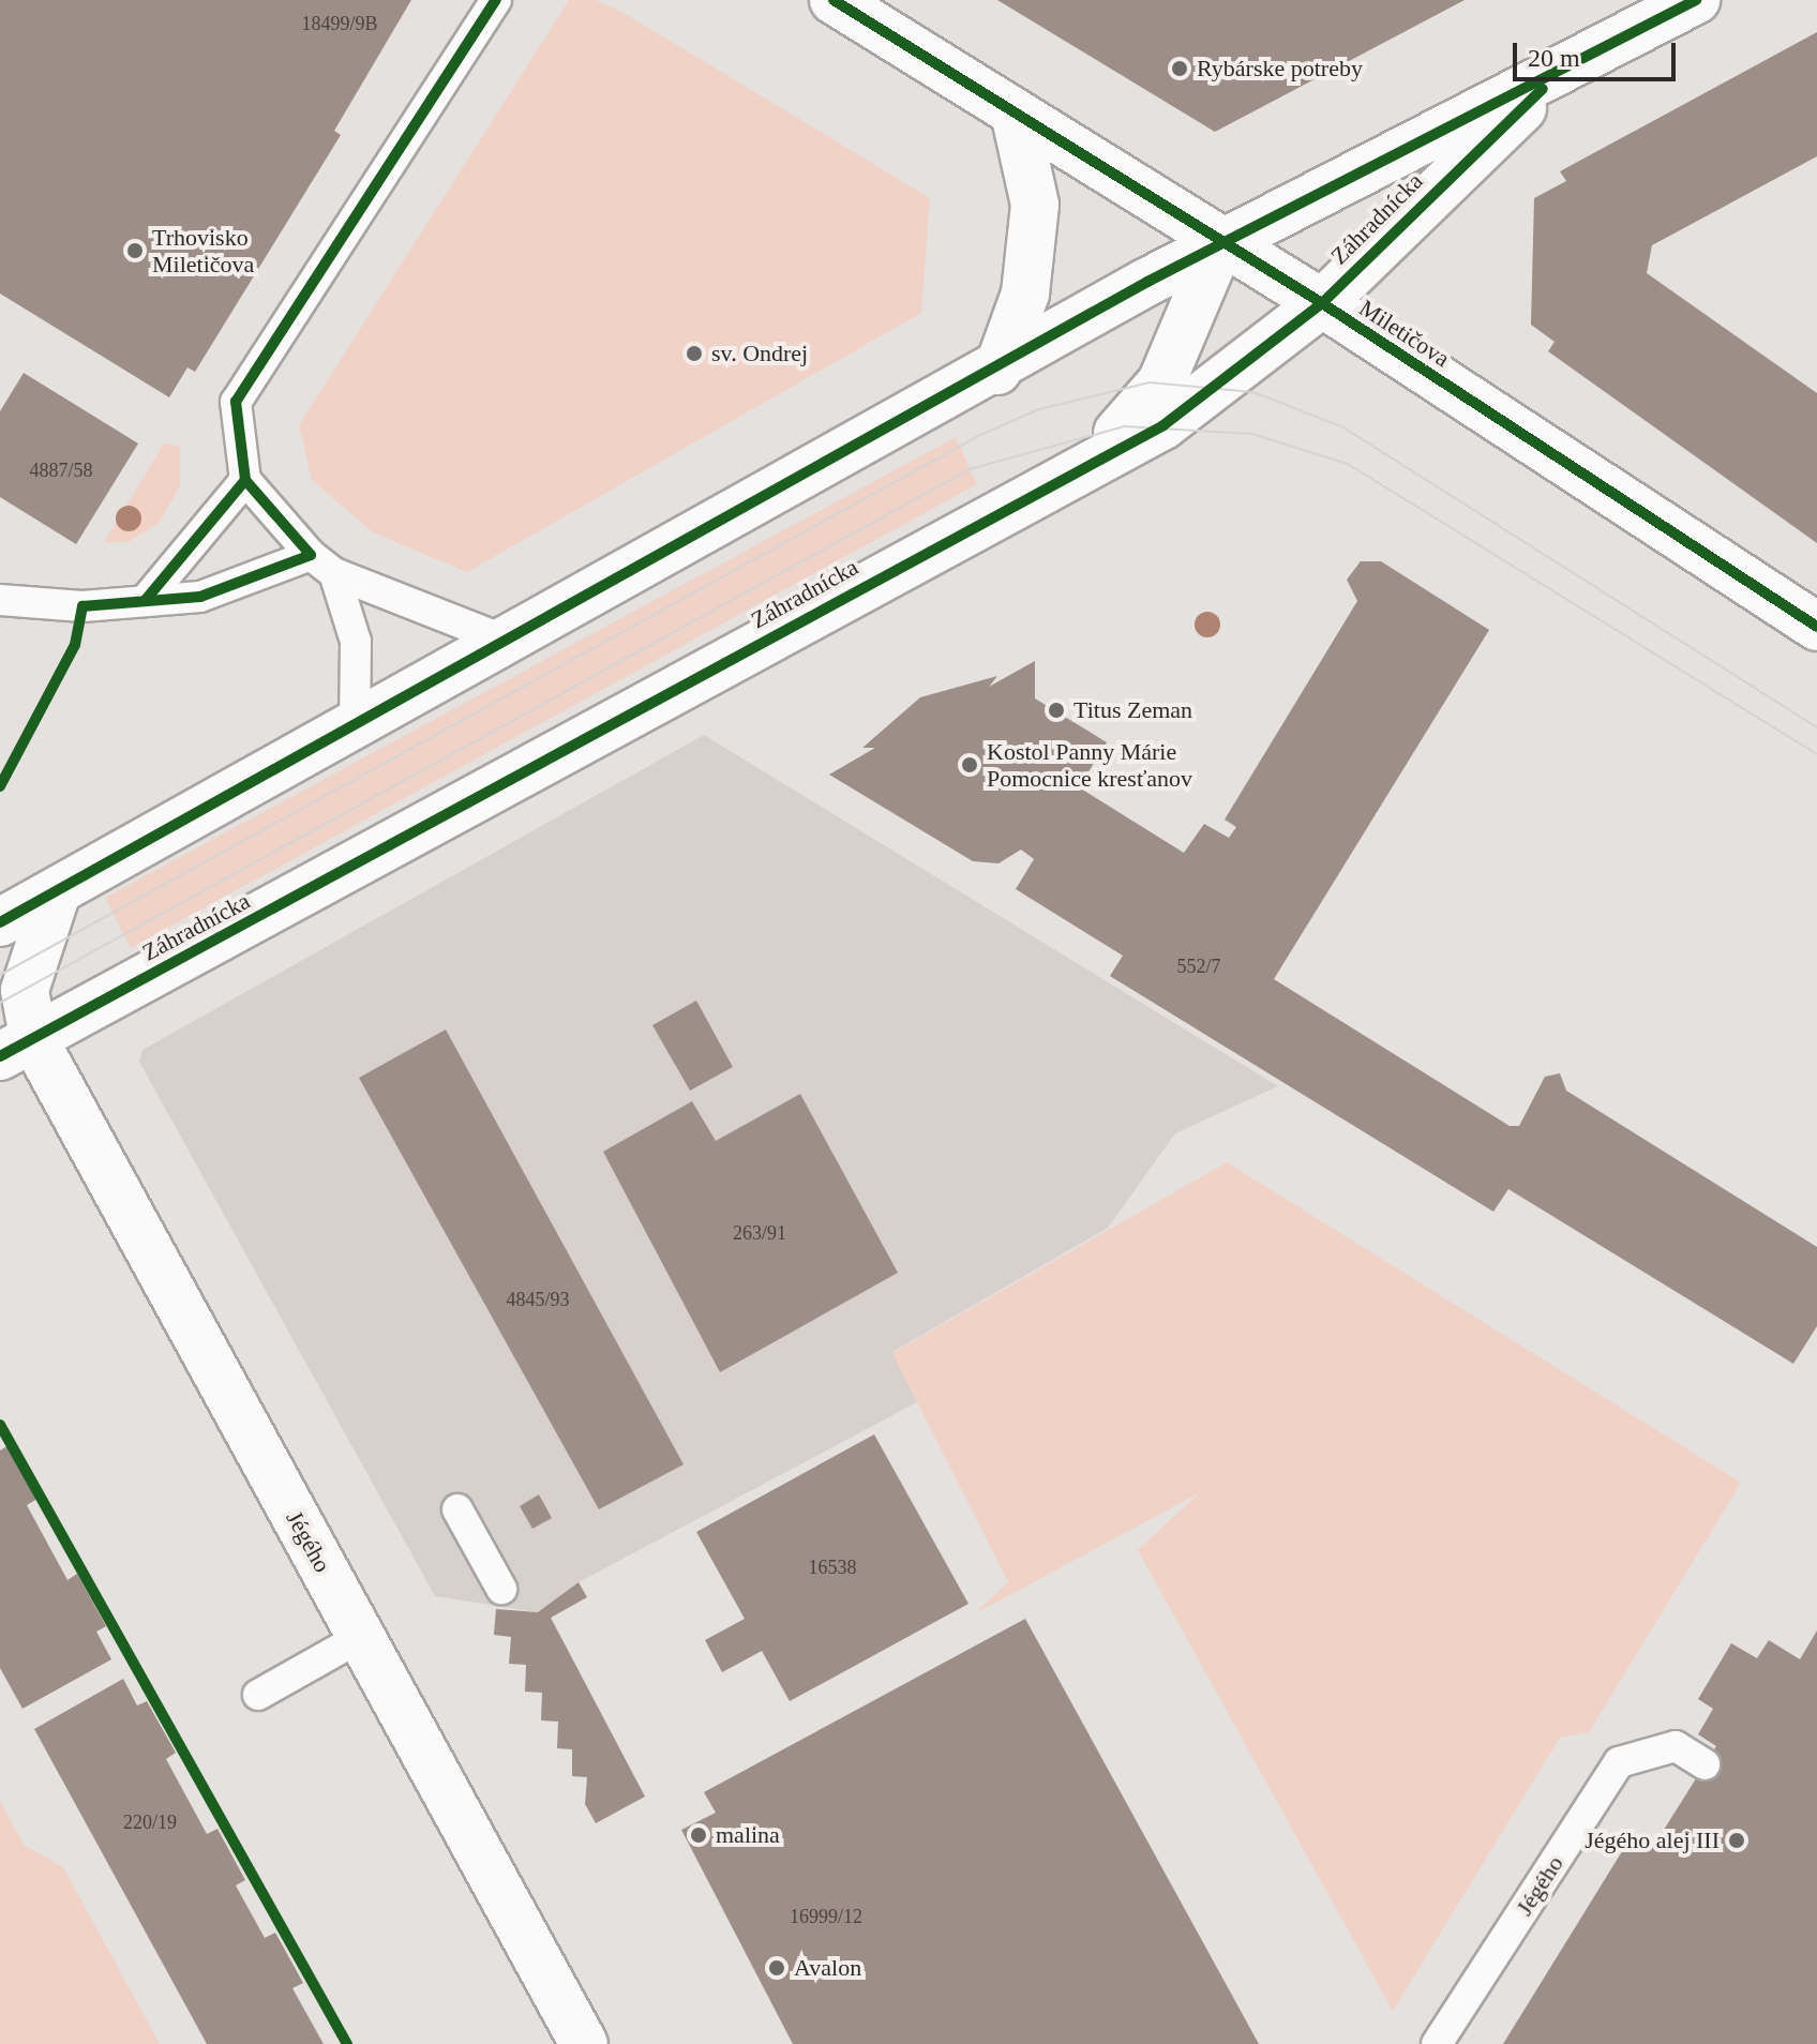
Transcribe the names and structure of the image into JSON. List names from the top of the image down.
{
  "streets": {
    "street": ["Záhradnícka", "Miletičova", "Jégého"]
  },
  "crossings": [
    ["Záhradnícka", "Miletičova"],
    ["Záhradnícka", "Jégého"]
  ],
  "places": [
    "Rybárske potreby",
    "Trhovisko Miletičova",
    "sv. Ondrej",
    "Titus Zeman",
    "Kostol Panny Márie Pomocnice kresťanov",
    "malina",
    "Jégého alej III",
    "Avalon"
  ],
  "house_numbers": [
    "18499/9B",
    "4887/58",
    "552/7",
    "263/91",
    "4845/93",
    "16538",
    "220/19",
    "16999/12"
  ],
  "scale_bar": "20 m"
}
